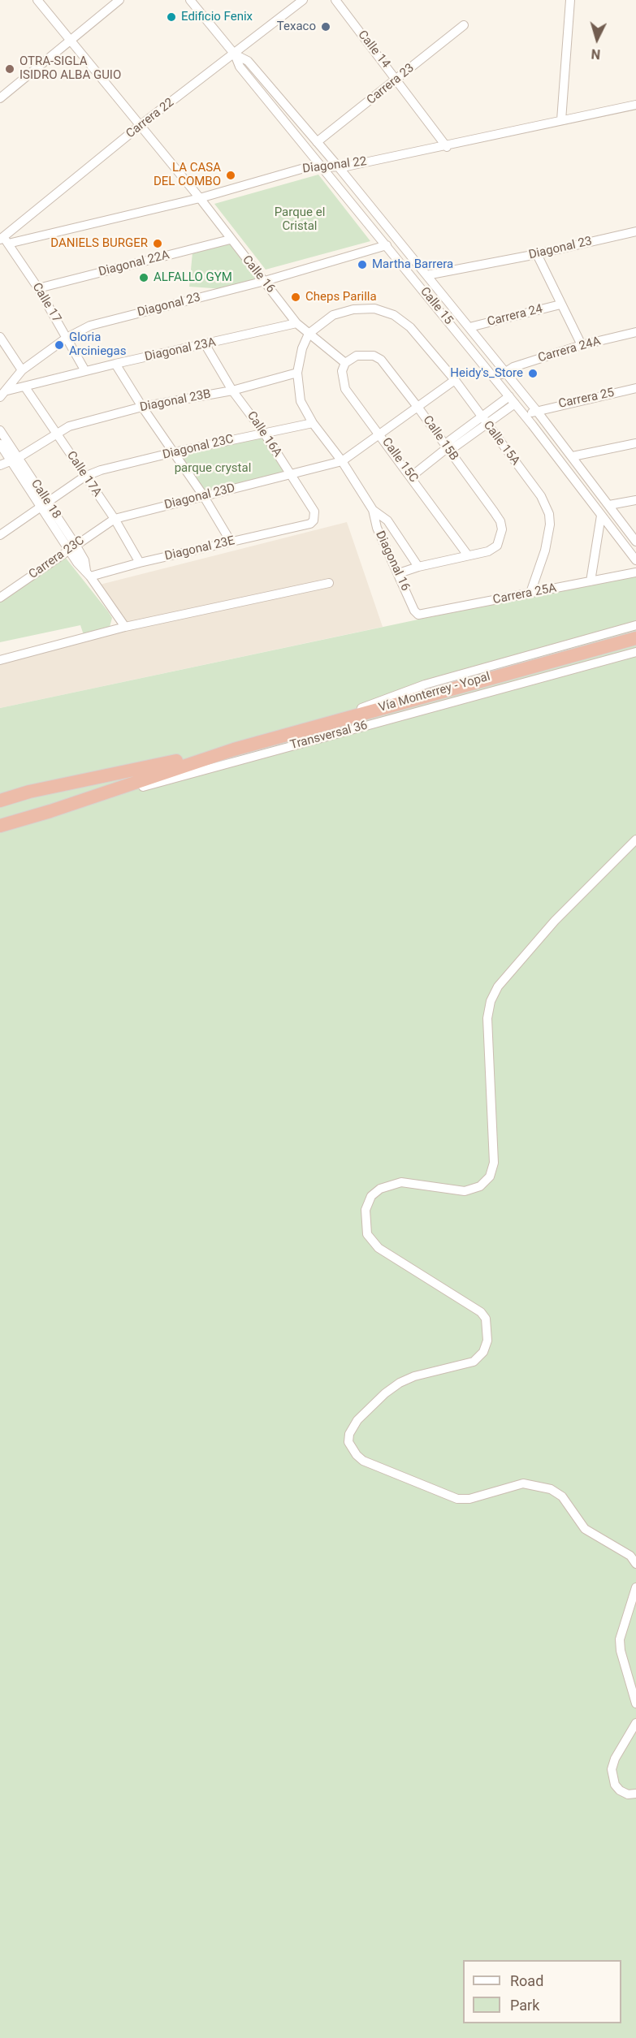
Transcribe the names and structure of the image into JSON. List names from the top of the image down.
{
  "streets": {
    "highway": ["Vía Monterrey - Yopal"],
    "street": [
      "Calle 14",
      "Carrera 23",
      "Carrera 22",
      "Diagonal 22",
      "Diagonal 23",
      "Diagonal 22A",
      "Calle 16",
      "Calle 17",
      "Calle 15",
      "Carrera 24",
      "Diagonal 23A",
      "Carrera 24A",
      "Carrera 25",
      "Diagonal 23B",
      "Calle 16A",
      "Calle 15B",
      "Calle 15A",
      "Diagonal 23C",
      "Calle 15C",
      "Calle 17A",
      "Diagonal 23D",
      "Calle 18",
      "Diagonal 23E",
      "Carrera 23C",
      "Diagonal 16",
      "Carrera 25A",
      "Transversal 36"
    ]
  },
  "crossings": [
    ["Calle 14", "Carrera 23"],
    ["Calle 14", "Diagonal 22"],
    ["Carrera 23", "Calle 15"],
    ["Carrera 22", "Diagonal 22"],
    ["Carrera 22", "Calle 16"],
    ["Carrera 22", "Calle 17"],
    ["Carrera 22", "Calle 15"],
    ["Diagonal 22", "Calle 16"],
    ["Diagonal 22", "Calle 17"],
    ["Diagonal 22", "Calle 15"],
    ["Diagonal 23", "Calle 16"],
    ["Diagonal 23", "Calle 17"],
    ["Diagonal 23", "Calle 15"],
    ["Diagonal 22A", "Calle 16"],
    ["Diagonal 22A", "Calle 17"],
    ["Calle 16", "Diagonal 23A"],
    ["Calle 16", "Calle 15B"],
    ["Calle 16", "Calle 15A"],
    ["Calle 16", "Calle 15C"],
    ["Calle 17", "Diagonal 23A"],
    ["Calle 15", "Carrera 24"],
    ["Calle 15", "Carrera 24A"],
    ["Calle 15", "Carrera 25"],
    ["Diagonal 23A", "Calle 16A"],
    ["Diagonal 23A", "Calle 17A"],
    ["Diagonal 23B", "Calle 16A"],
    ["Diagonal 23B", "Calle 17A"],
    ["Diagonal 23B", "Calle 18"],
    ["Calle 16A", "Diagonal 23C"],
    ["Calle 16A", "Diagonal 23D"],
    ["Calle 16A", "Diagonal 23E"],
    ["Calle 15B", "Calle 15C"],
    ["Calle 15A", "Carrera 25A"],
    ["Diagonal 23C", "Calle 17A"],
    ["Diagonal 23C", "Calle 18"],
    ["Calle 17A", "Diagonal 23D"],
    ["Calle 17A", "Diagonal 23E"],
    ["Calle 17A", "Carrera 23C"],
    ["Diagonal 23D", "Carrera 23C"],
    ["Calle 18", "Diagonal 23E"],
    ["Calle 18", "Carrera 23C"],
    ["Diagonal 16", "Carrera 25A"],
    ["Vía Monterrey - Yopal", "Transversal 36"]
  ],
  "parks": ["Parque el Cristal", "parque crystal"],
  "places": [
    "Edificio Fenix",
    "Texaco",
    "OTRA-SIGLA ISIDRO ALBA GUIO",
    "LA CASA DEL COMBO",
    "DANIELS BURGER",
    "Martha Barrera",
    "ALFALLO GYM",
    "Cheps Parilla",
    "Gloria Arciniegas",
    "Heidy's_Store"
  ],
  "legend": ["Road", "Park"],
  "north": "bottom"
}
